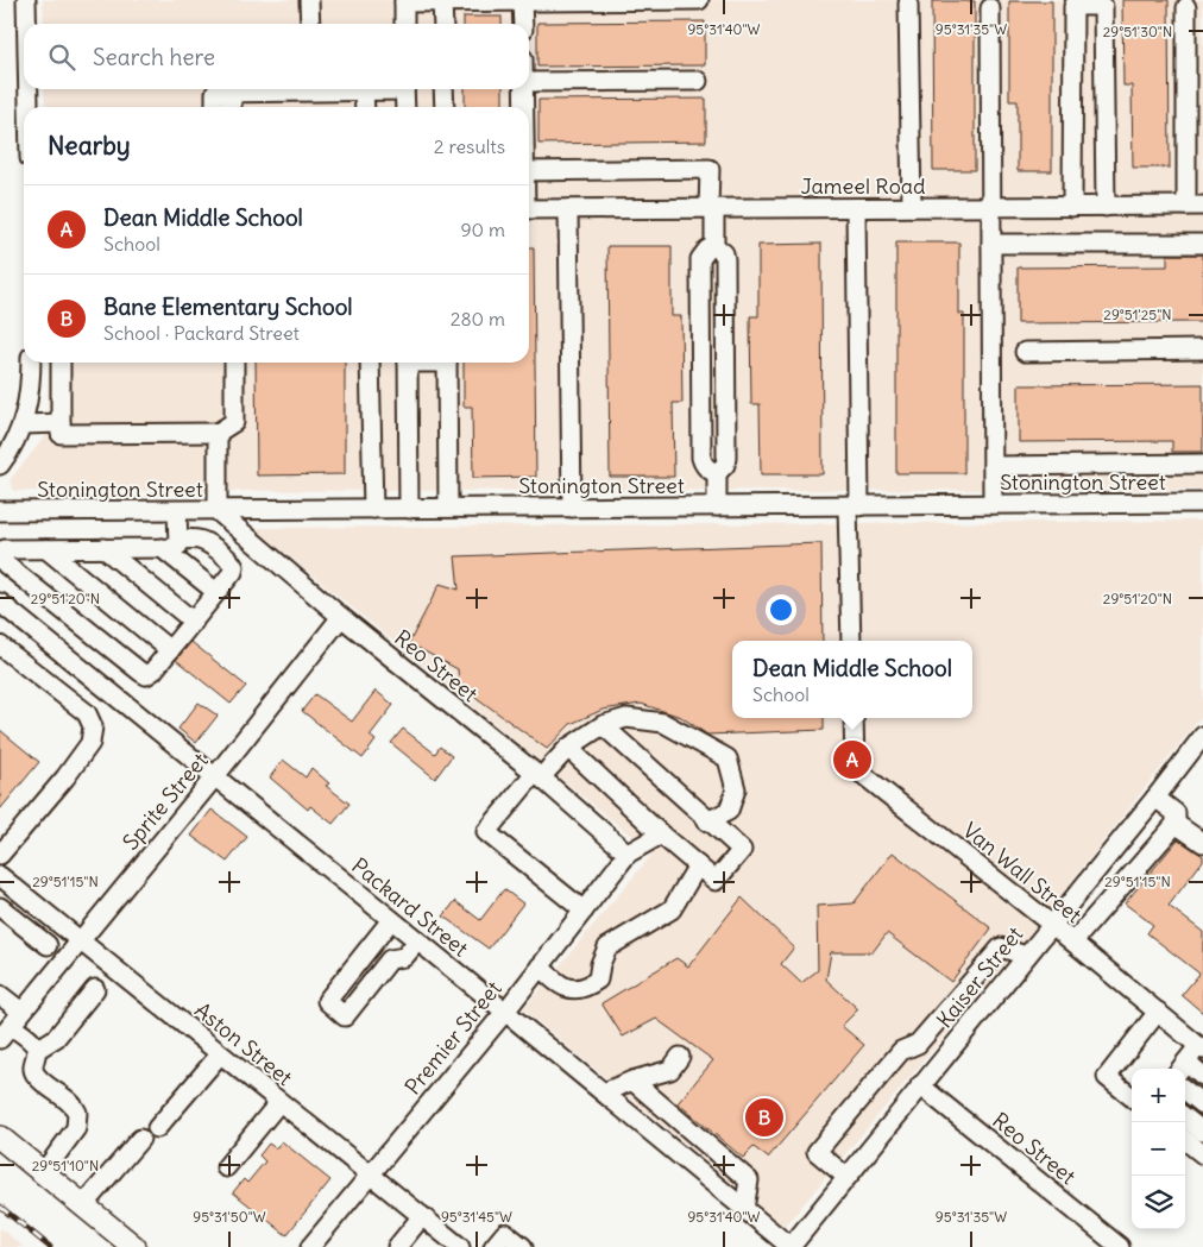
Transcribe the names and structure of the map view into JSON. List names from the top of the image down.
{
  "streets": {
    "street": [
      "Jameel Road",
      "Stonington Street",
      "Reo Street",
      "Sprite Street",
      "Van Wall Street",
      "Packard Street",
      "Kaiser Street",
      "Premier Street",
      "Aston Street"
    ]
  },
  "crossings": [
    ["Stonington Street", "Reo Street"],
    ["Reo Street", "Sprite Street"],
    ["Reo Street", "Kaiser Street"],
    ["Reo Street", "Premier Street"],
    ["Sprite Street", "Packard Street"],
    ["Sprite Street", "Aston Street"],
    ["Van Wall Street", "Kaiser Street"],
    ["Packard Street", "Kaiser Street"],
    ["Packard Street", "Premier Street"],
    ["Premier Street", "Aston Street"]
  ],
  "page": {
    "search": "Search here",
    "heading": ["Nearby", "2 results"],
    "list": [
      {
        "mark": "A",
        "name": "Dean Middle School",
        "note": "School",
        "value": "90 m"
      },
      {
        "mark": "B",
        "name": "Bane Elementary School",
        "note": "School · Packard Street",
        "value": "280 m"
      }
    ],
    "popup": ["Dean Middle School", "School"],
    "pins": ["A", "B"],
    "map_buttons": ["+", "−"]
  },
  "coordinates": [
    "95°31'40\"W",
    "95°31'35\"W",
    "29°51'30\"N",
    "29°51'25\"N",
    "29°51'20\"N",
    "29°51'15\"N",
    "29°51'10\"N",
    "95°31'50\"W",
    "95°31'45\"W"
  ]
}
